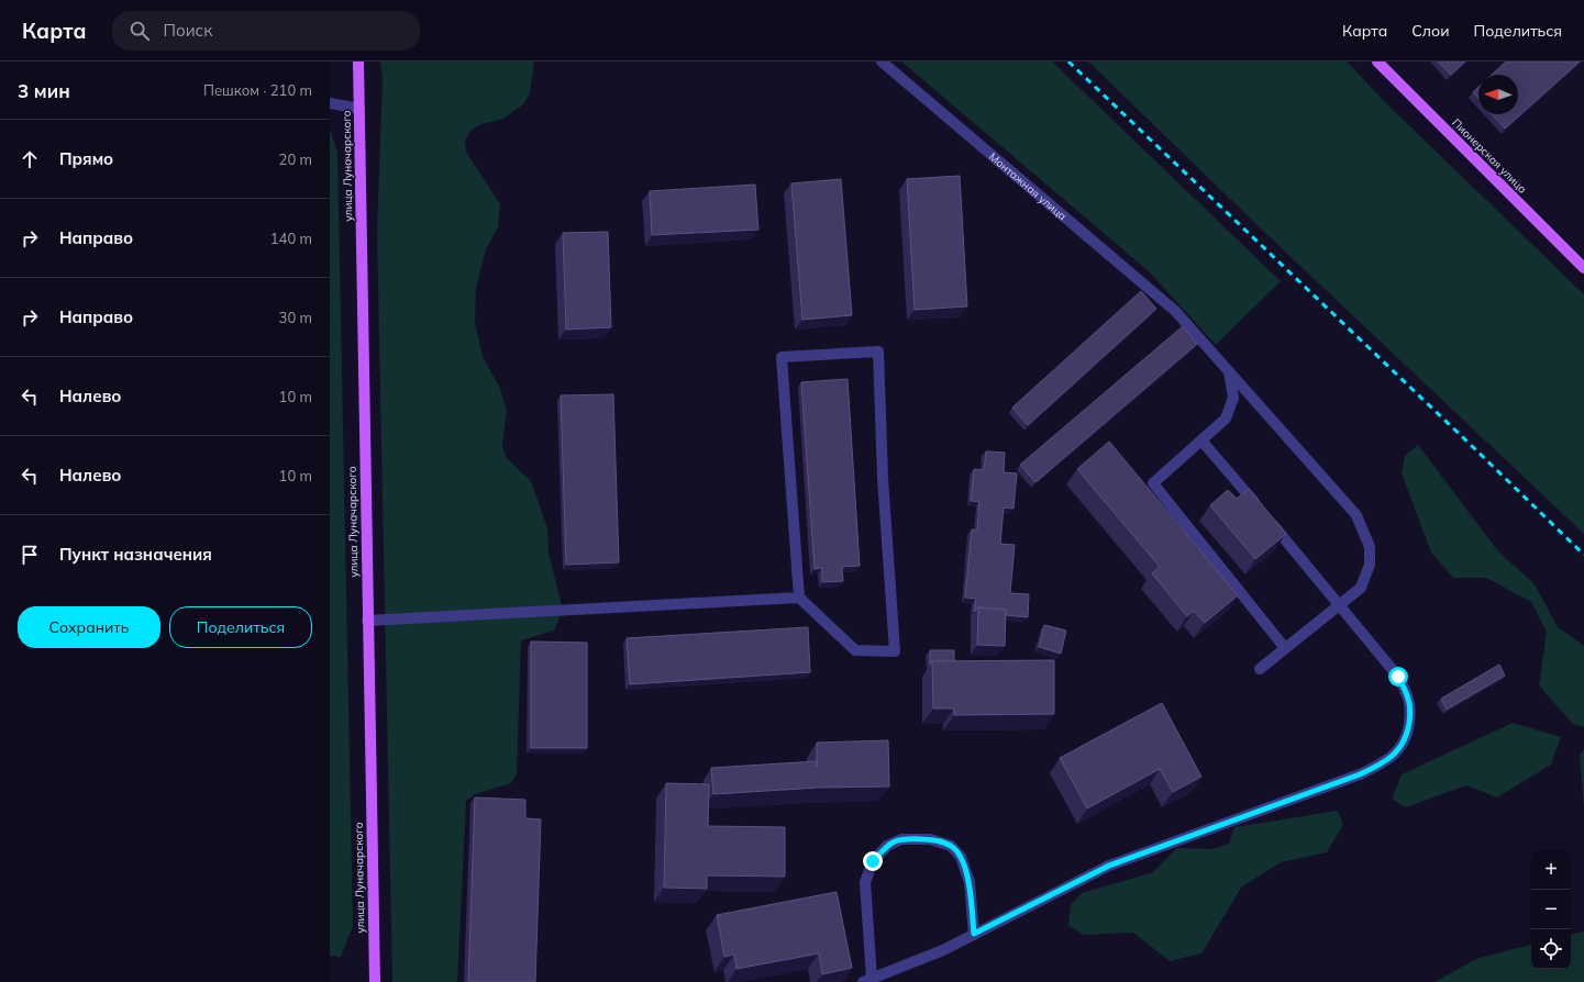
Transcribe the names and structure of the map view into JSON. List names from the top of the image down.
{
  "streets": {
    "main road": ["Пионерская улица", "улица Луначарского"],
    "street": ["Монтажная улица"]
  },
  "north": "left",
  "page": {
    "header": "Карта",
    "search": "Поиск",
    "nav": ["Карта", "Слои", "Поделиться"],
    "heading": ["3 мин", "Пешком · 210 m"],
    "list": [
      ["Прямо", "20 m"],
      ["Направо", "140 m"],
      ["Направо", "30 m"],
      ["Налево", "10 m"],
      ["Налево", "10 m"],
      "Пункт назначения"
    ],
    "buttons": ["Сохранить", "Поделиться"],
    "map_buttons": ["+", "−"]
  }
}
